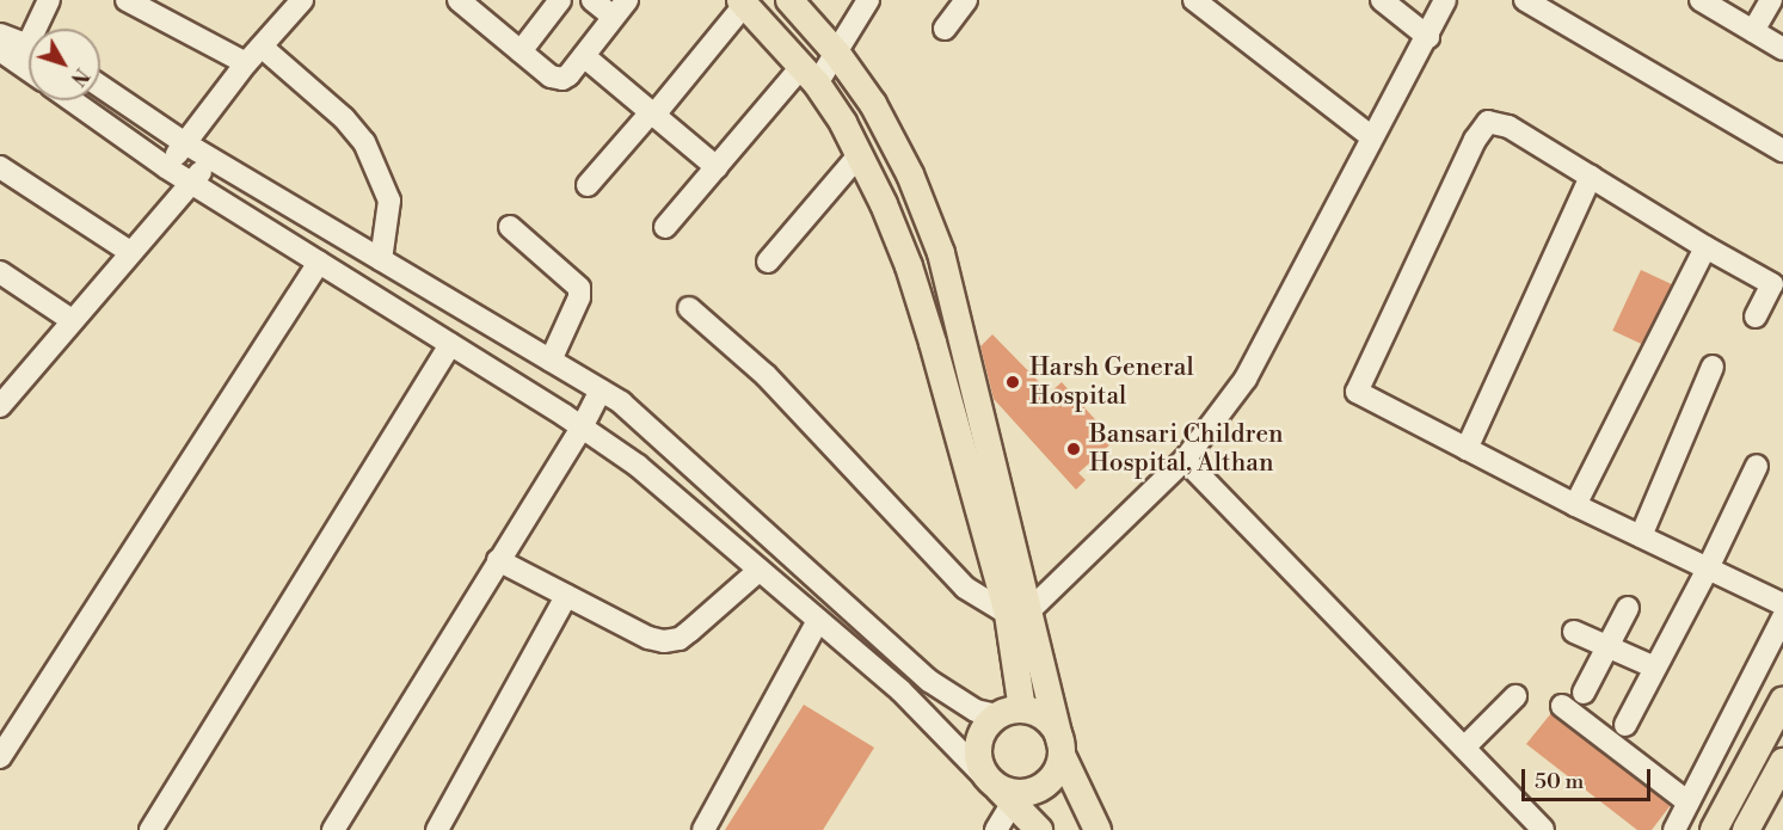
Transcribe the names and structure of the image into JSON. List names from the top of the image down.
{
  "places": ["Harsh General Hospital", "Bansari Children Hospital, Althan"],
  "scale_bar": "50 m",
  "north": "bottom right"
}
